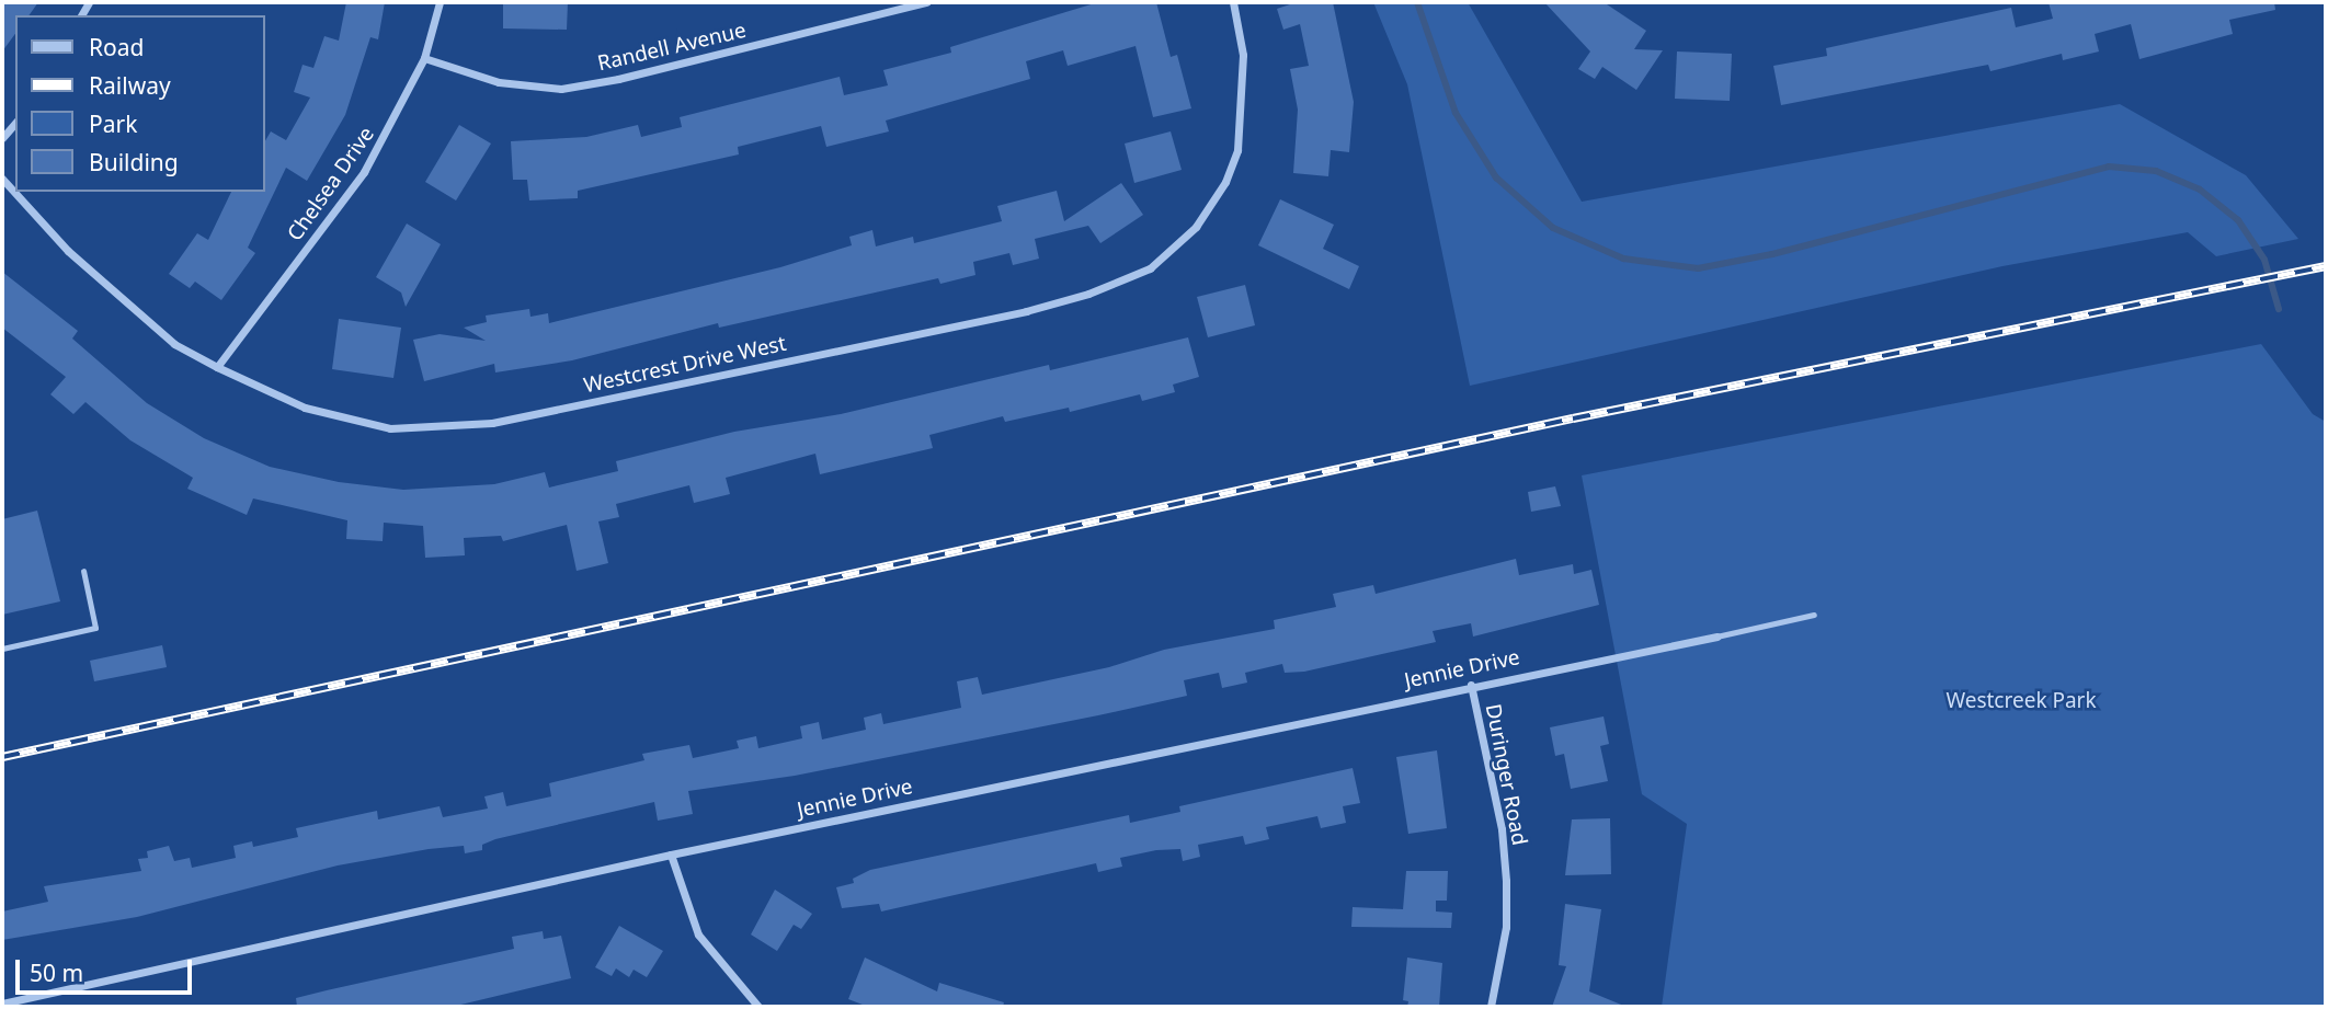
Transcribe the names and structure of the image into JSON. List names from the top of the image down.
{
  "streets": {
    "street": [
      "Randell Avenue",
      "Chelsea Drive",
      "Westcrest Drive West",
      "Jennie Drive",
      "Duringer Road"
    ]
  },
  "crossings": [
    ["Randell Avenue", "Chelsea Drive"],
    ["Chelsea Drive", "Westcrest Drive West"],
    ["Jennie Drive", "Duringer Road"]
  ],
  "parks": ["Westcreek Park"],
  "legend": [
    "Road",
    "Railway",
    "Park",
    "Building"
  ],
  "scale_bar": "50 m"
}
